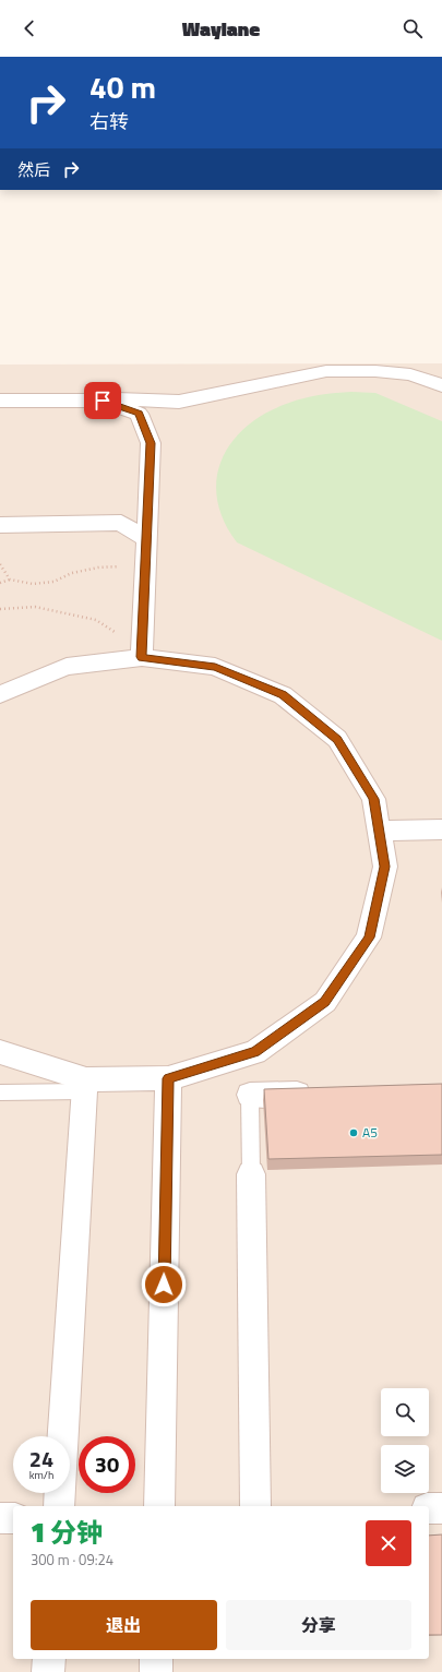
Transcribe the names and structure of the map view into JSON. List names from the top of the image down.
{
  "places": ["A5"],
  "page": {
    "header": "Waylane",
    "turn": ["40 m", "右转"],
    "then": "然后",
    "speed": "24 km/h",
    "limit": "30",
    "heading": ["1 分钟", "300 m · 09:24"],
    "buttons": ["退出", "分享"]
  }
}
